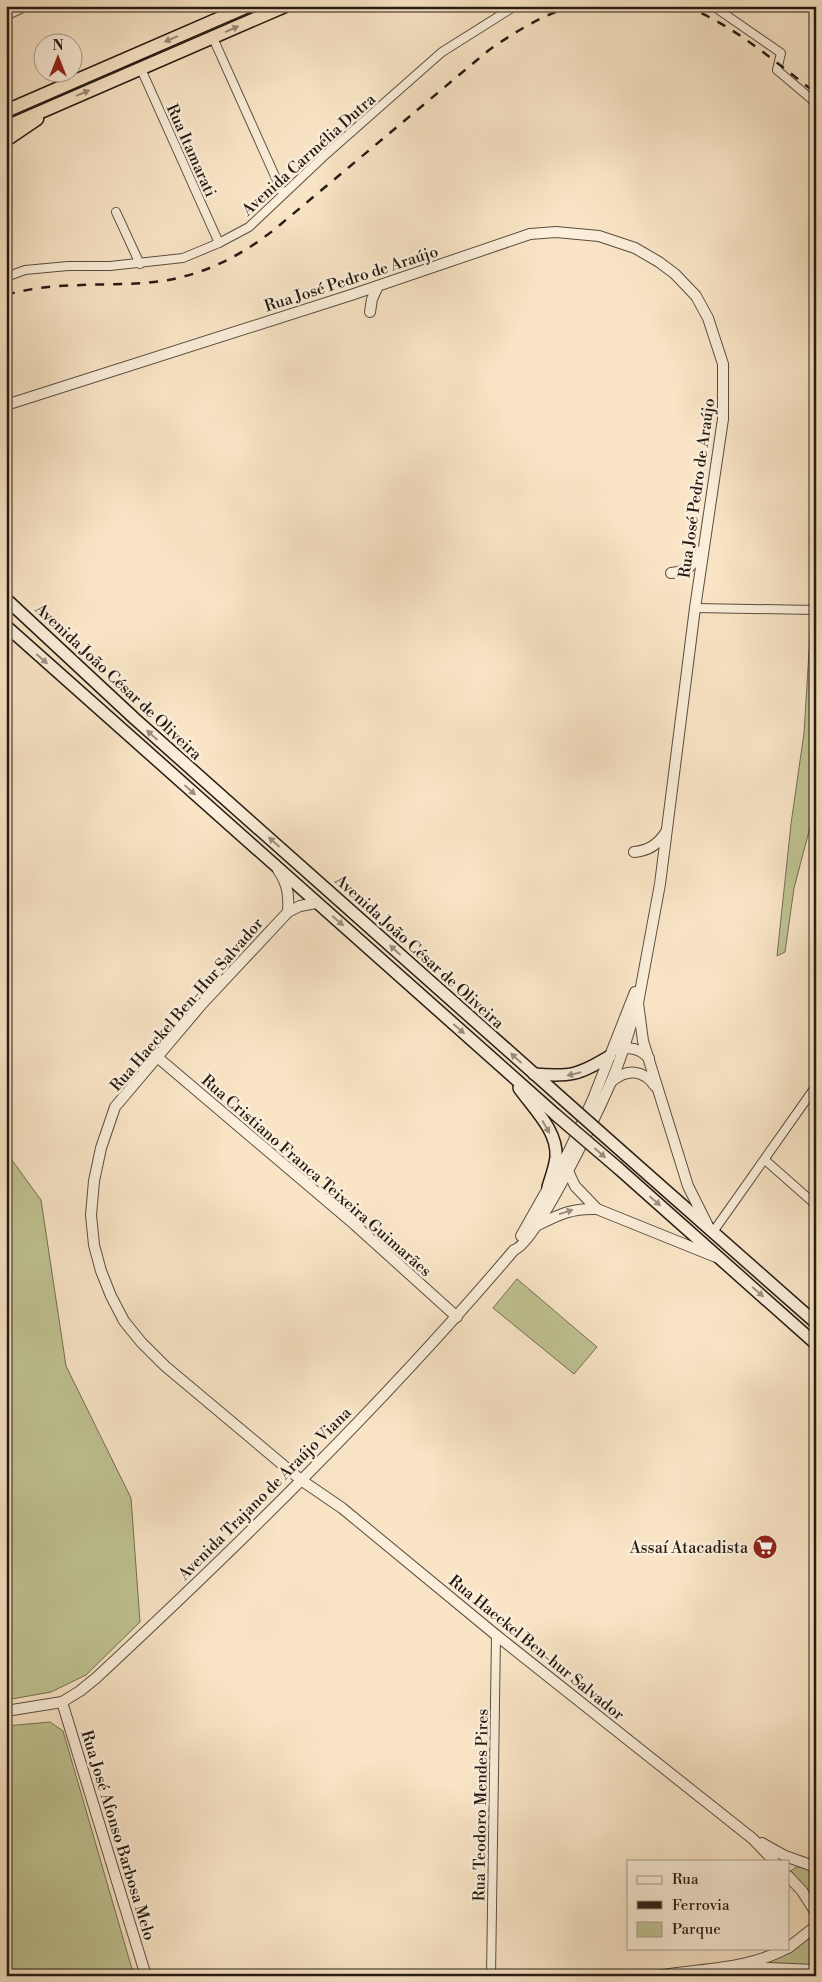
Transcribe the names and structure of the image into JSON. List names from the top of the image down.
{
  "streets": {
    "main road": ["Avenida João César de Oliveira"],
    "street": [
      "Rua Itamarati",
      "Avenida Carmélia Dutra",
      "Rua José Pedro de Araújo",
      "Rua Haeckel Ben-Hur Salvador",
      "Rua Cristiano Franca Teixeira Guimarães",
      "Avenida Trajano de Araújo Viana",
      "Rua Haeckel Ben-hur Salvador",
      "Rua Teodoro Mendes Pires",
      "Rua José Afonso Barbosa Melo"
    ]
  },
  "crossings": [
    ["Rua Itamarati", "Avenida Carmélia Dutra"],
    ["Rua José Pedro de Araújo", "Avenida João César de Oliveira"],
    ["Rua José Pedro de Araújo", "Avenida Trajano de Araújo Viana"],
    ["Avenida João César de Oliveira", "Rua Haeckel Ben-Hur Salvador"],
    ["Avenida João César de Oliveira", "Avenida Trajano de Araújo Viana"],
    ["Rua Haeckel Ben-Hur Salvador", "Rua Cristiano Franca Teixeira Guimarães"],
    ["Rua Haeckel Ben-Hur Salvador", "Avenida Trajano de Araújo Viana"],
    ["Rua Haeckel Ben-Hur Salvador", "Rua Haeckel Ben-hur Salvador"],
    ["Rua Cristiano Franca Teixeira Guimarães", "Avenida Trajano de Araújo Viana"],
    ["Avenida Trajano de Araújo Viana", "Rua Haeckel Ben-hur Salvador"],
    ["Avenida Trajano de Araújo Viana", "Rua José Afonso Barbosa Melo"],
    ["Rua Haeckel Ben-hur Salvador", "Rua Teodoro Mendes Pires"]
  ],
  "places": {
    "supermarket": ["Assaí Atacadista"]
  },
  "legend": ["Rua", "Ferrovia", "Parque"],
  "north": "top"
}
